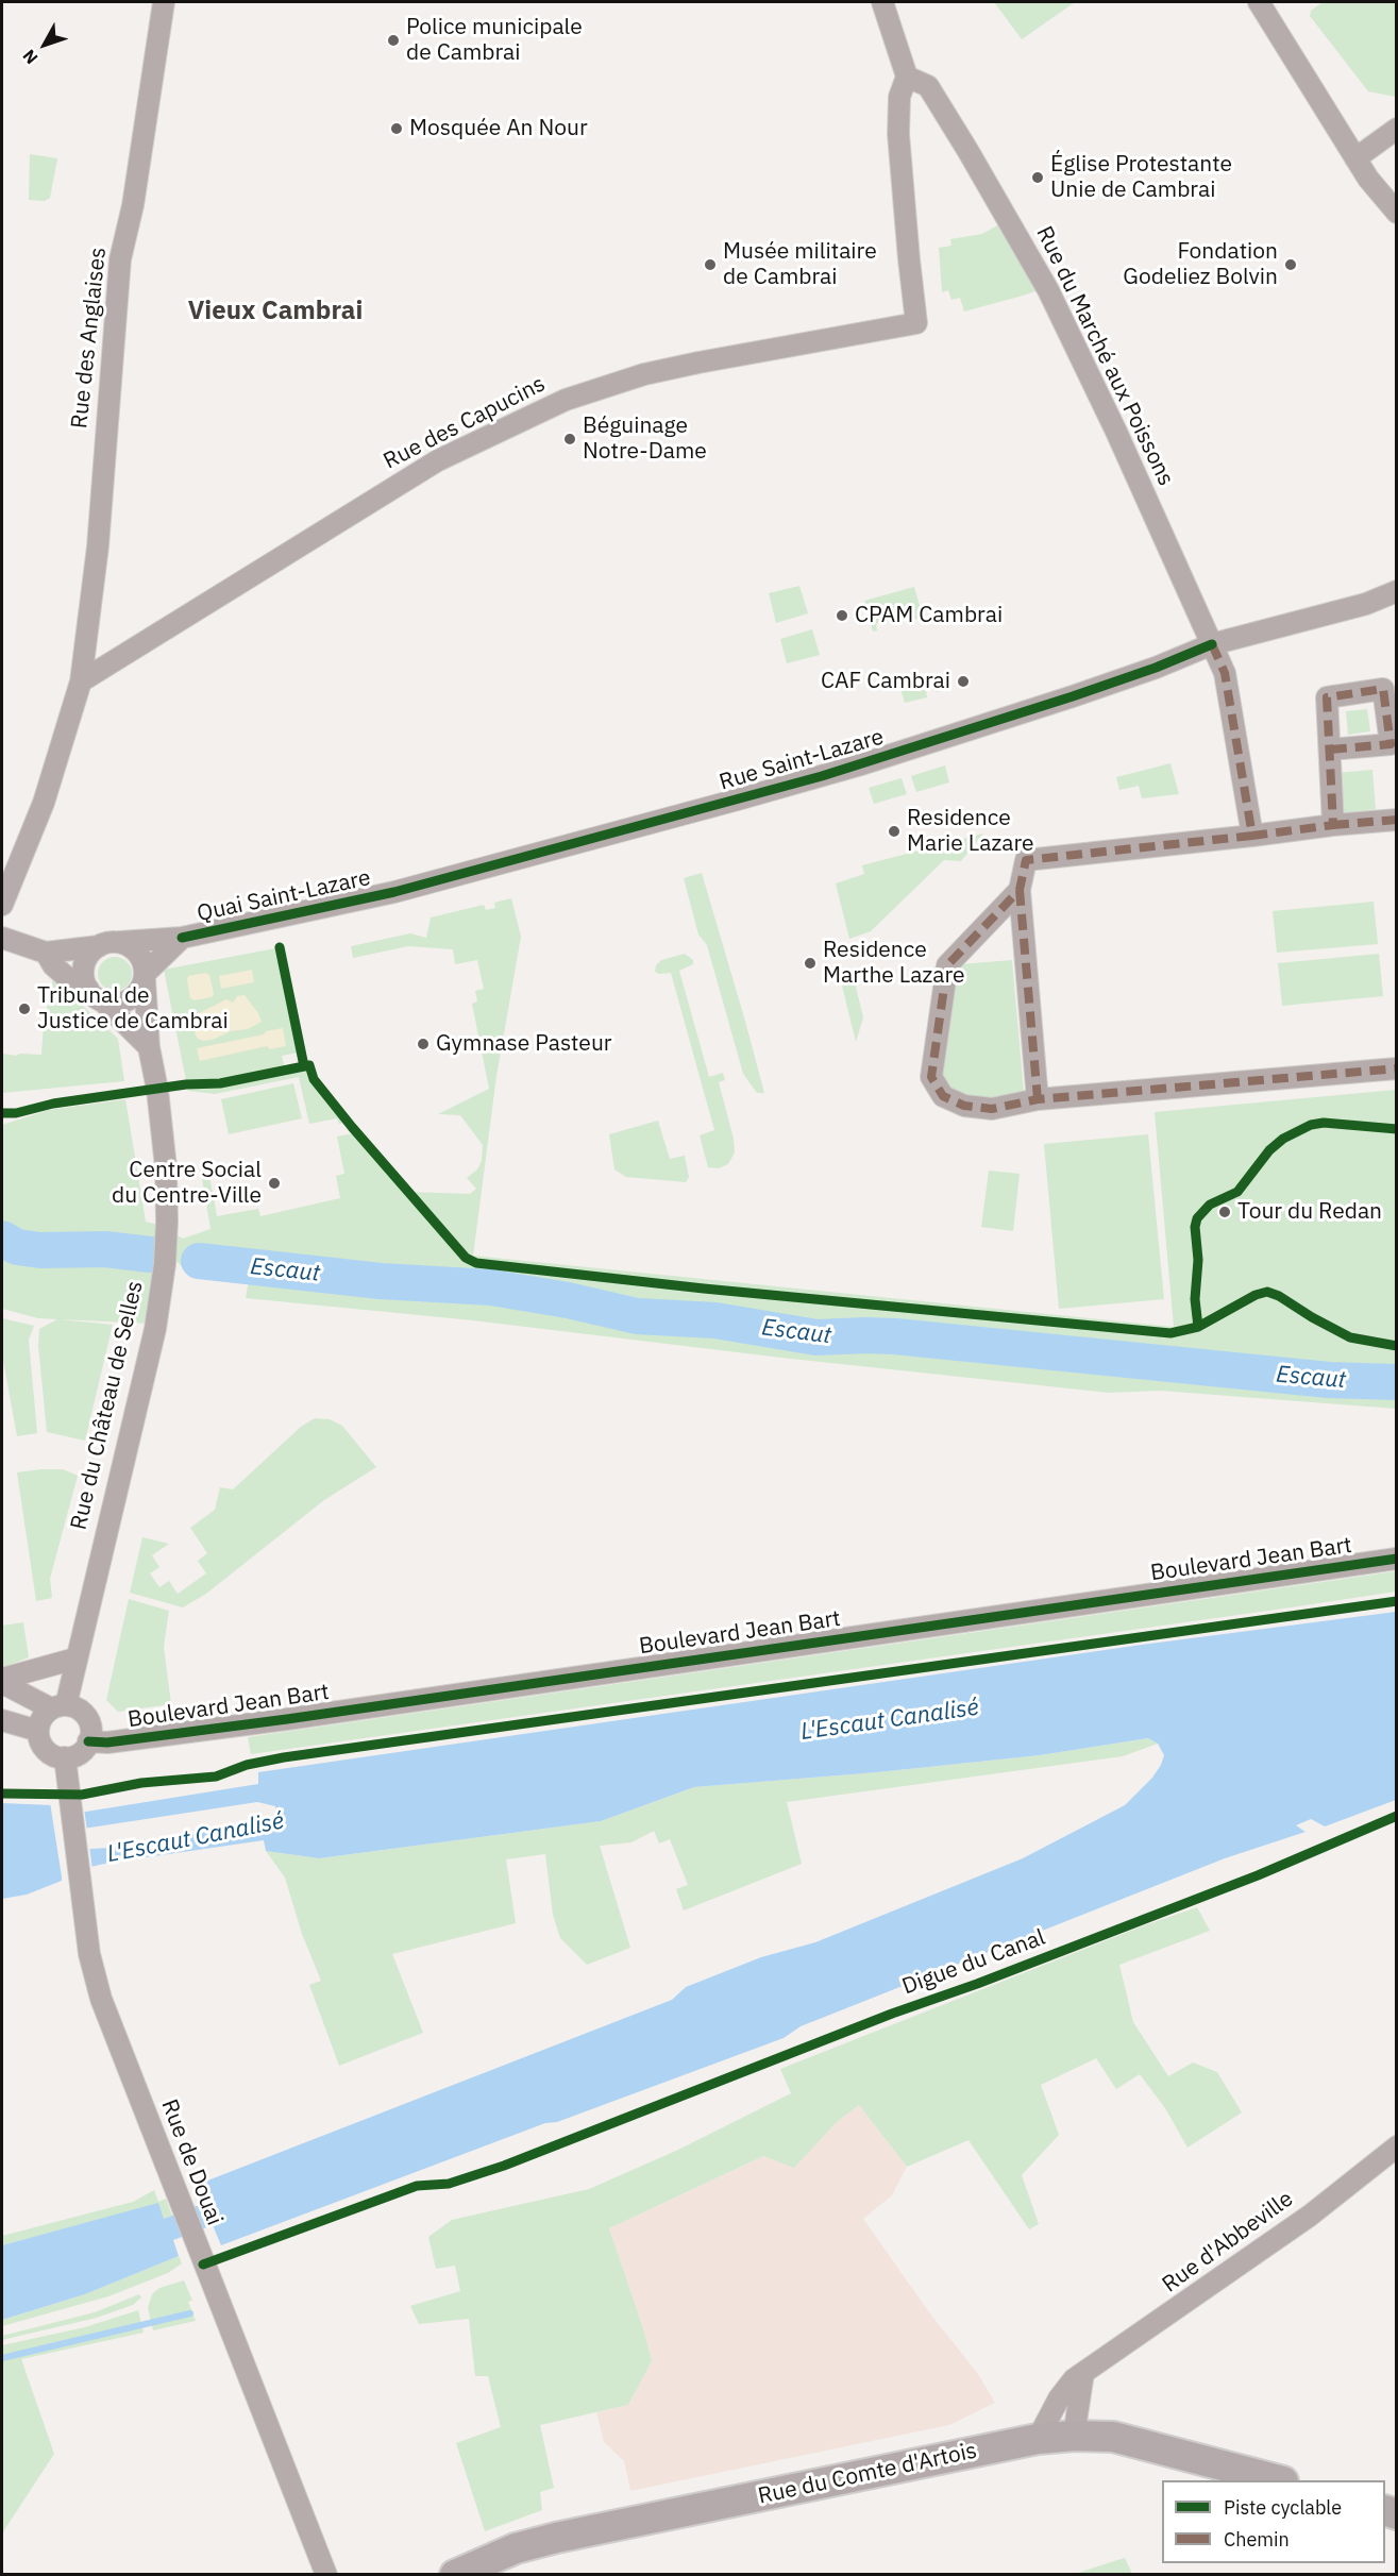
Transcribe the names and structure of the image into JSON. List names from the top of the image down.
{
  "streets": {
    "main road": ["Rue du Comte d'Artois"],
    "street": [
      "Rue des Anglaises",
      "Rue du Marché aux Poissons",
      "Rue des Capucins",
      "Rue Saint-Lazare",
      "Quai Saint-Lazare",
      "Rue du Château de Selles",
      "Boulevard Jean Bart",
      "Rue de Douai",
      "Rue d'Abbeville"
    ],
    "cycle path": ["Digue du Canal"]
  },
  "crossings": [
    ["Rue des Anglaises", "Rue des Capucins"],
    ["Rue du Marché aux Poissons", "Rue des Capucins"],
    ["Rue du Marché aux Poissons", "Rue Saint-Lazare"],
    ["Rue Saint-Lazare", "Quai Saint-Lazare"],
    ["Quai Saint-Lazare", "Rue du Château de Selles"],
    ["Rue du Château de Selles", "Boulevard Jean Bart"],
    ["Rue du Château de Selles", "Rue de Douai"],
    ["Boulevard Jean Bart", "Rue de Douai"],
    ["Rue d'Abbeville", "Rue du Comte d'Artois"]
  ],
  "districts": ["Vieux Cambrai"],
  "water": ["Escaut", "L'Escaut Canalisé"],
  "places": [
    "Police municipale de Cambrai",
    "Mosquée An Nour",
    "Église Protestante Unie de Cambrai",
    "Musée militaire de Cambrai",
    "Fondation Godeliez Bolvin",
    "Béguinage Notre-Dame",
    "CPAM Cambrai",
    "CAF Cambrai",
    "Residence Marie Lazare",
    "Residence Marthe Lazare",
    "Tribunal de Justice de Cambrai",
    "Gymnase Pasteur",
    "Centre Social du Centre-Ville",
    "Tour du Redan"
  ],
  "legend": ["Piste cyclable", "Chemin"],
  "north": "bottom left"
}
